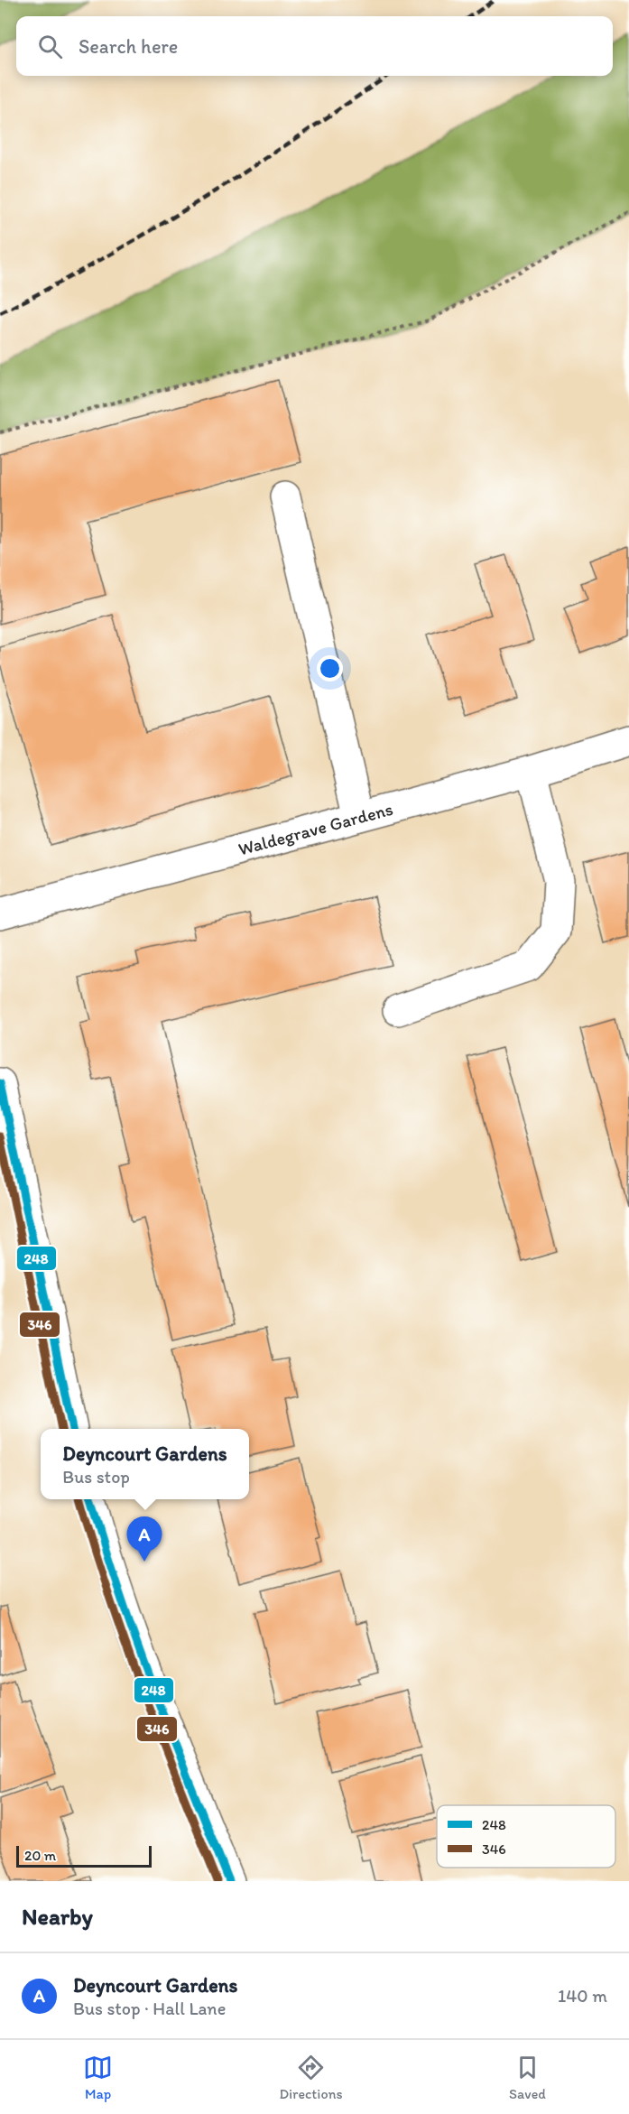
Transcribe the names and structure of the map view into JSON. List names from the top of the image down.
{
  "streets": {
    "street": ["Waldegrave Gardens"]
  },
  "lines": ["transit line 248", "transit line 346"],
  "legend": ["248", "346"],
  "scale_bar": "20 m",
  "page": {
    "search": "Search here",
    "popup": ["Deyncourt Gardens", "Bus stop"],
    "pins": "A",
    "scale": "20 m",
    "heading": "Nearby",
    "list": [
      {
        "mark": "A",
        "name": "Deyncourt Gardens",
        "note": "Bus stop · Hall Lane",
        "value": "140 m"
      }
    ],
    "nav": ["Map", "Directions", "Saved"]
  }
}
